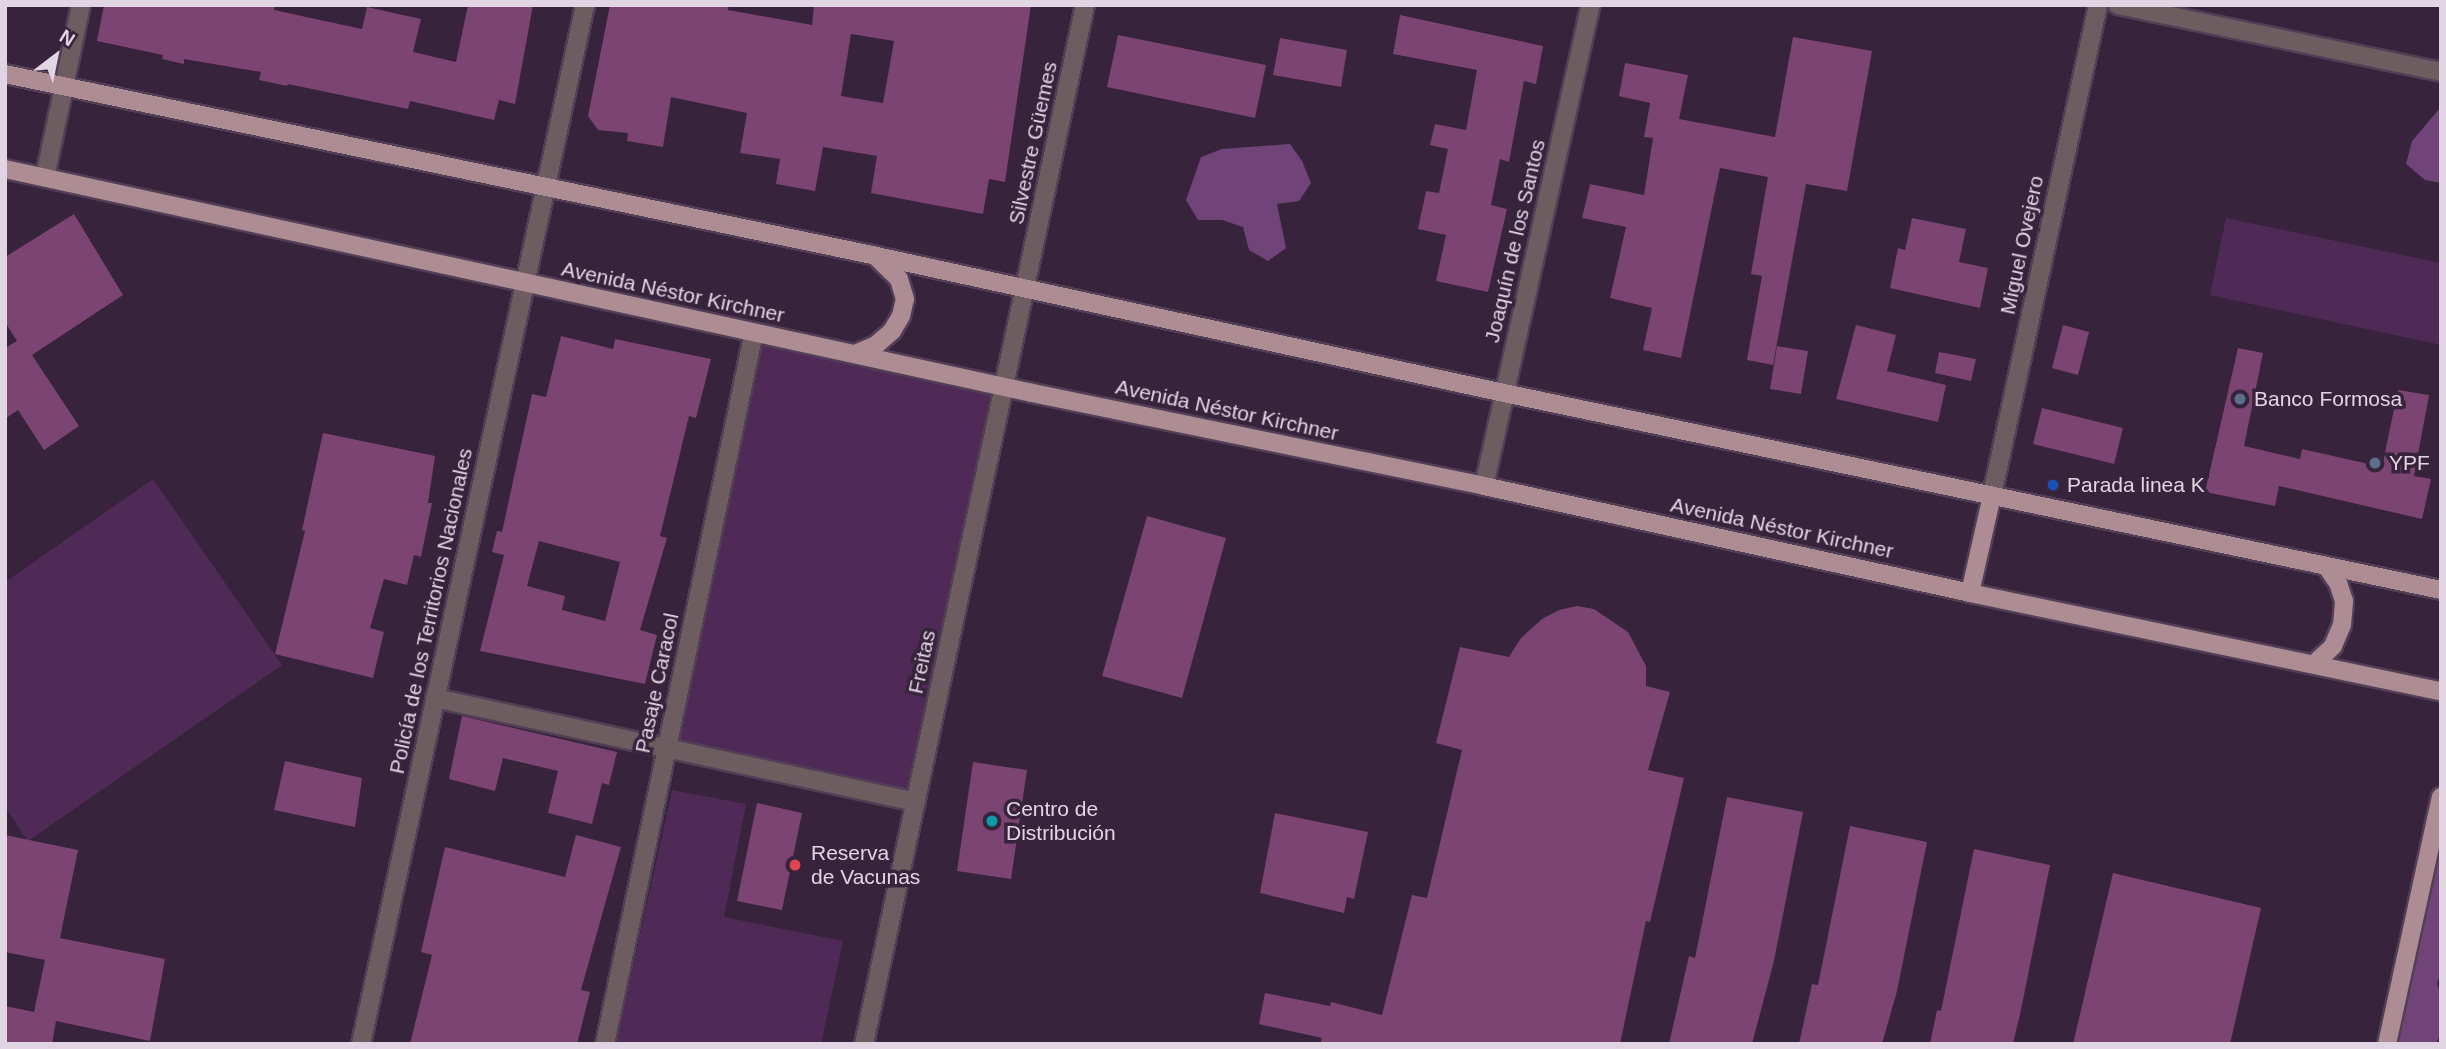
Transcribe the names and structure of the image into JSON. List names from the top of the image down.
{
  "streets": {
    "main road": ["Avenida Néstor Kirchner"],
    "street": [
      "Silvestre Güemes",
      "Joaquín de los Santos",
      "Miguel Ovejero",
      "Policía de los Territorios Nacionales",
      "Freitas",
      "Pasaje Caracol"
    ]
  },
  "crossings": [
    ["Silvestre Güemes", "Freitas"],
    ["Joaquín de los Santos", "Avenida Néstor Kirchner"],
    ["Avenida Néstor Kirchner", "Policía de los Territorios Nacionales"],
    ["Avenida Néstor Kirchner", "Freitas"],
    ["Avenida Néstor Kirchner", "Pasaje Caracol"]
  ],
  "places": [
    "Banco Formosa",
    "YPF",
    "Parada linea K",
    "Centro de Distribución",
    "Reserva de Vacunas"
  ],
  "north": "top right"
}
